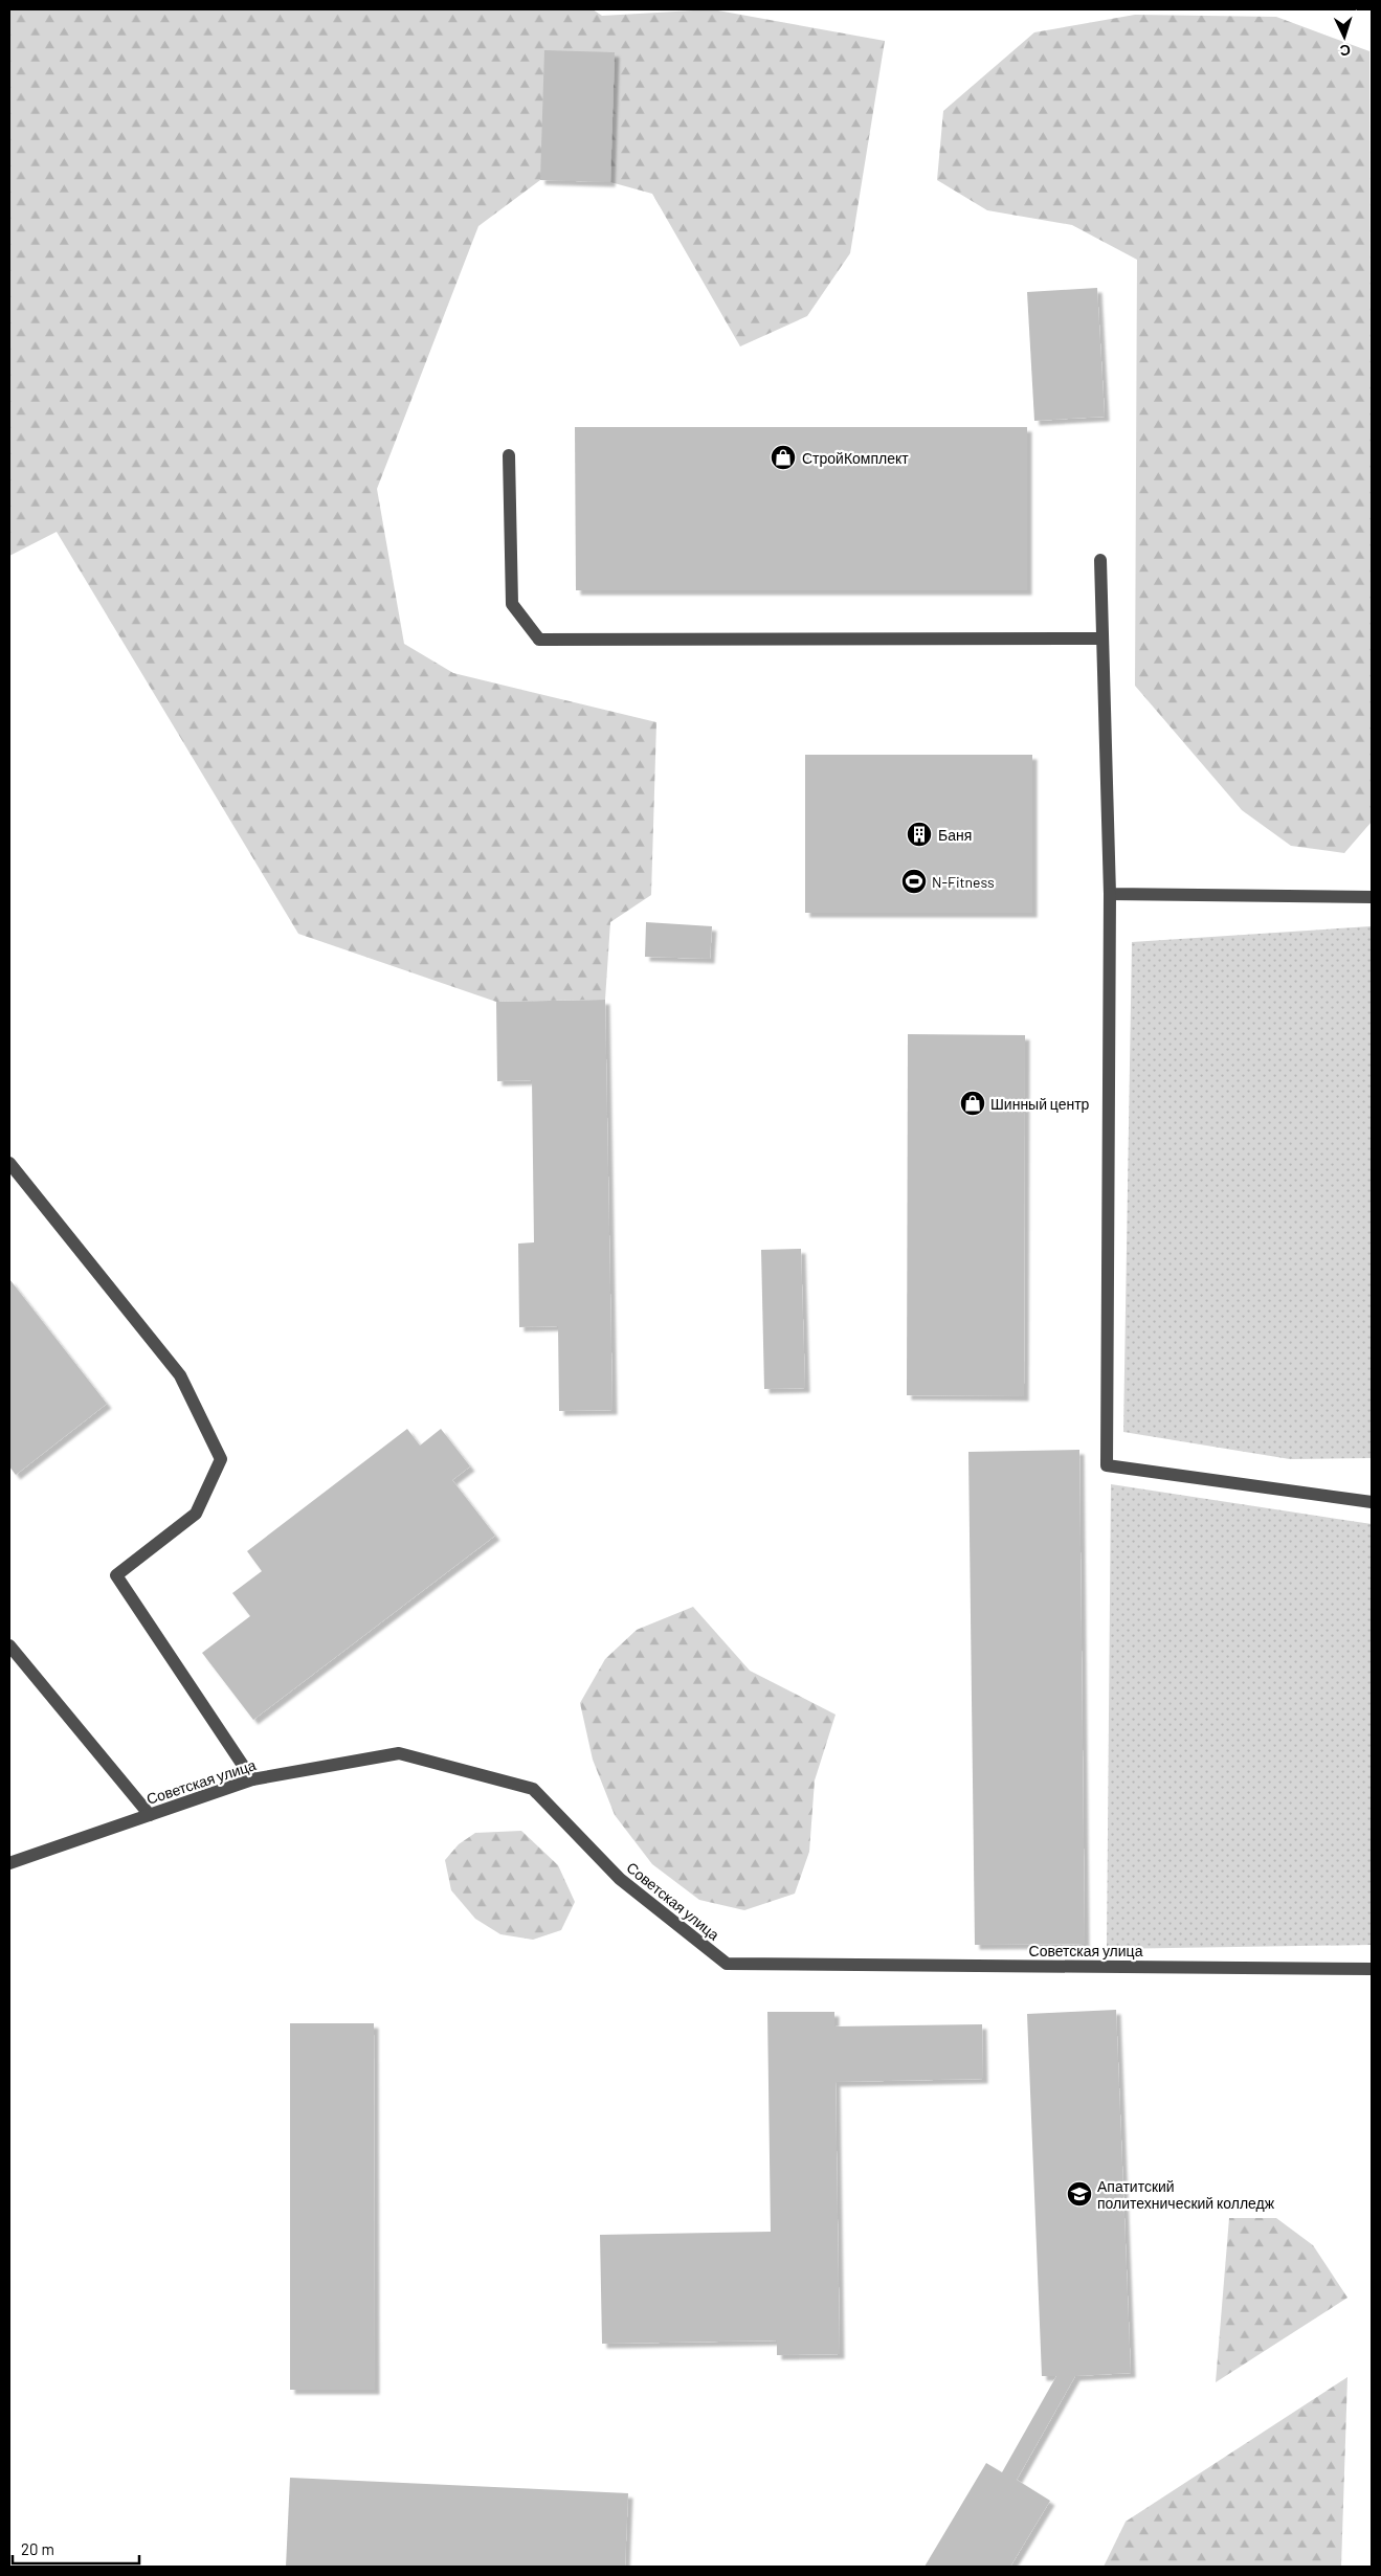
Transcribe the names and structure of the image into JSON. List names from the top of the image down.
{
  "streets": {
    "street": ["Советская улица"]
  },
  "places": {
    "shop": ["СтройКомплект", "Шинный центр"],
    "building": ["Баня"],
    "sports": ["N-Fitness"],
    "school or university": ["Апатитский политехнический колледж"]
  },
  "scale_bar": "20 m",
  "north": "bottom"
}
